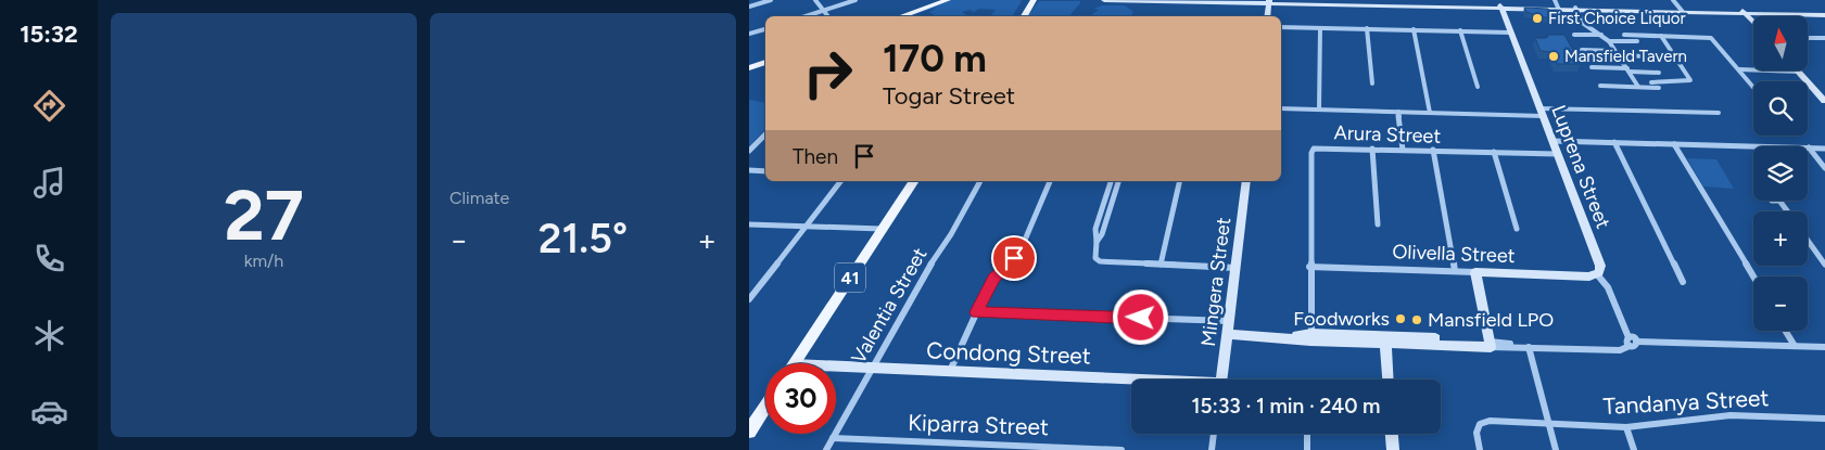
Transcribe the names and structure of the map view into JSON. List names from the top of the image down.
{
  "streets": {
    "main road": ["41"],
    "street": [
      "Arura Street",
      "Luprena Street",
      "Olivella Street",
      "Mingera Street",
      "Valentia Street",
      "Condong Street",
      "Tandanya Street",
      "Kiparra Street"
    ]
  },
  "crossings": [
    ["Arura Street", "Luprena Street"],
    ["Arura Street", "Olivella Street"],
    ["Luprena Street", "Olivella Street"],
    ["Valentia Street", "Condong Street"],
    ["Valentia Street", "Kiparra Street"]
  ],
  "places": [
    "First Choice Liquor",
    "Mansfield Tavern",
    "Foodworks",
    "Mansfield LPO"
  ],
  "north": "top",
  "page": {
    "tabs": "15:32",
    "tile": [
      ["27", "km/h"],
      "Climate"
    ],
    "map_buttons": ["+", "−"],
    "turn": ["170 m", "Togar Street"],
    "then": "Then",
    "heat": ["−", "21.5°", "+"],
    "limit": "30",
    "trip": "15:33 · 1 min · 240 m"
  }
}
